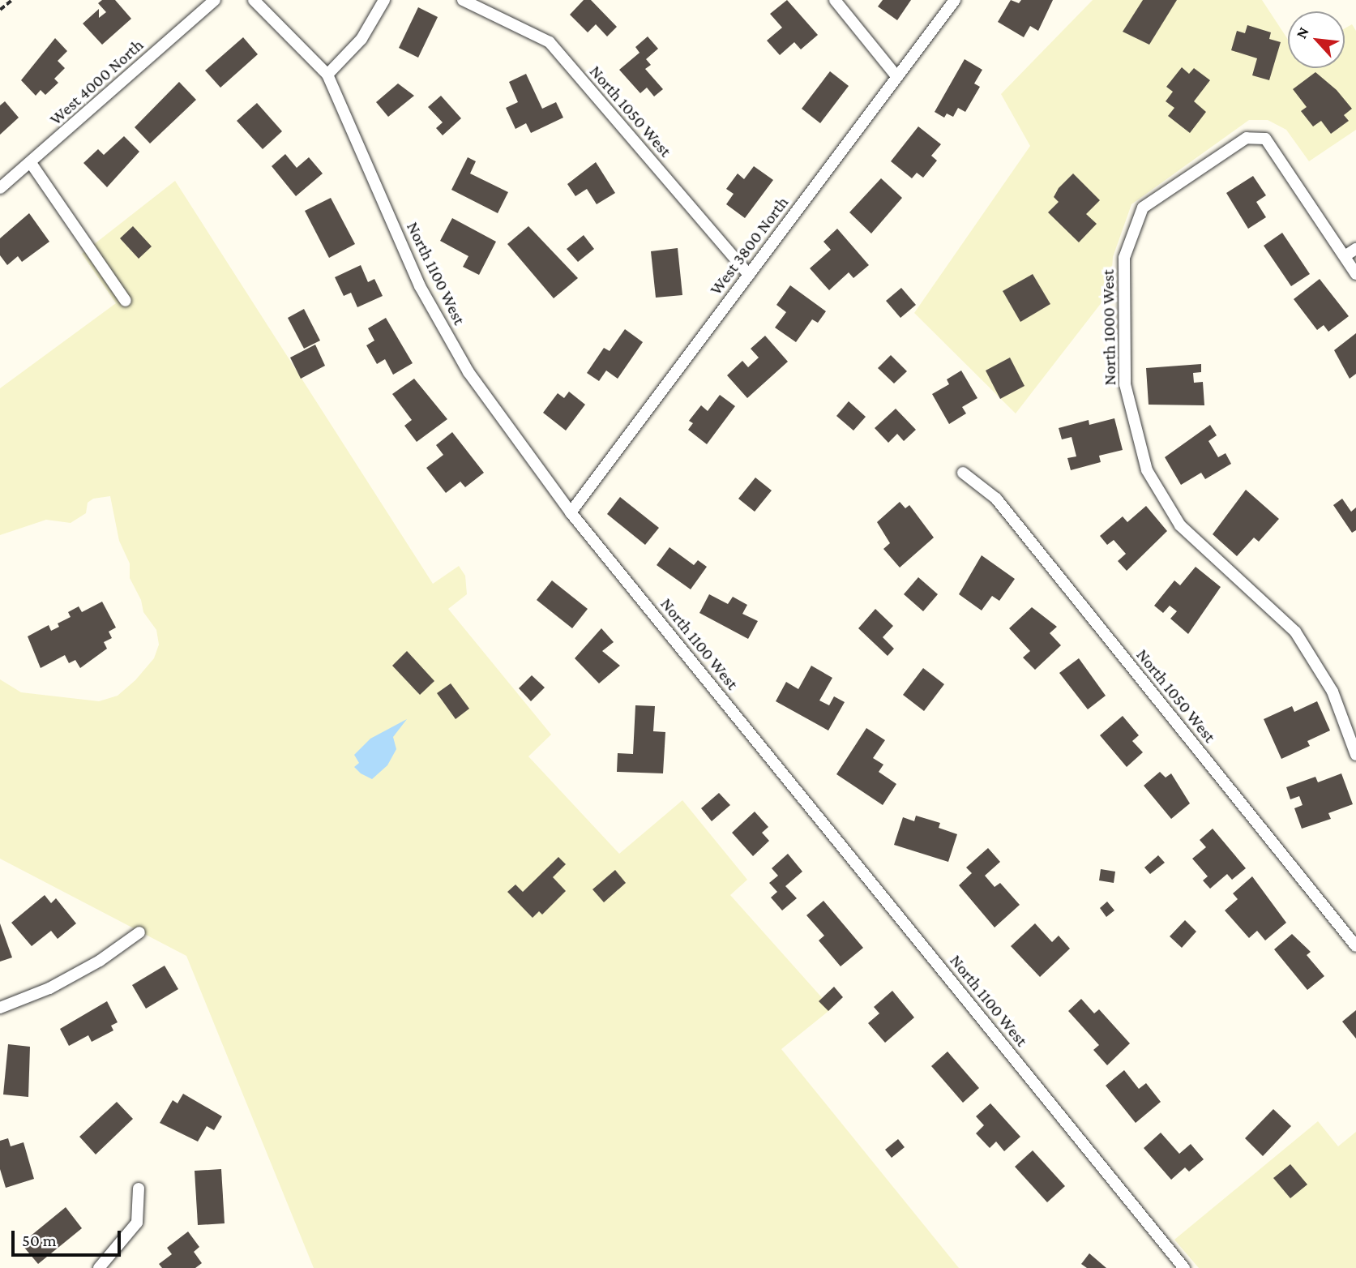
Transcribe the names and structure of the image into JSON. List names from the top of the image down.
{
  "streets": {
    "street": [
      "West 4000 North",
      "North 1050 West",
      "West 3800 North",
      "North 1100 West",
      "North 1000 West"
    ]
  },
  "crossings": [
    ["North 1050 West", "West 3800 North"],
    ["West 3800 North", "North 1100 West"]
  ],
  "scale_bar": "50 m",
  "north": "top left"
}
